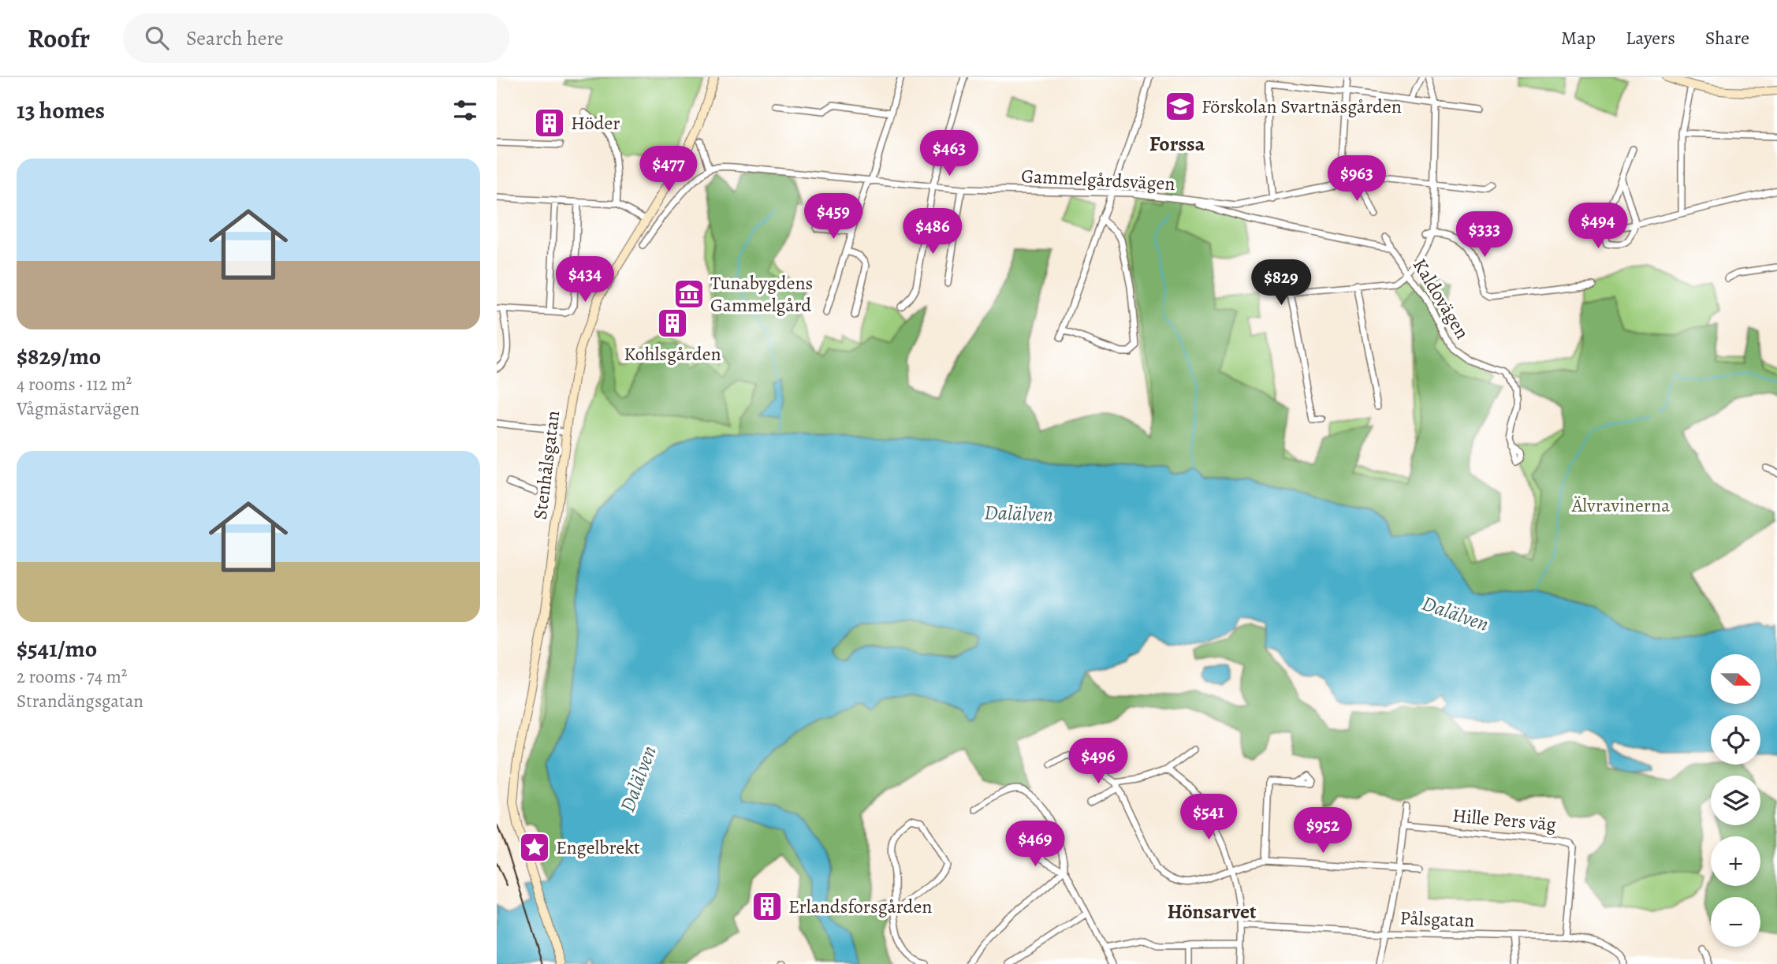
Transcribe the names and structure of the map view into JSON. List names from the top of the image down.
{
  "streets": {
    "street": [
      "Gammelgårdsvägen",
      "Kaldovägen",
      "Stenhålsgatan",
      "Hille Pers väg",
      "Pålsgatan"
    ]
  },
  "crossings": [
    ["Gammelgårdsvägen", "Kaldovägen"],
    ["Hille Pers väg", "Pålsgatan"]
  ],
  "districts": ["Forssa", "Hönsarvet"],
  "water": ["Dalälven"],
  "parks": ["Älvravinerna"],
  "places": {
    "school or university": ["Förskolan Svartnäsgården"],
    "building": ["Höder", "Kohlsgården", "Erlandsforsgården"],
    "museum": ["Tunabygdens Gammelgård"],
    "place": ["Engelbrekt"]
  },
  "north": "right",
  "page": {
    "header": "Roofr",
    "search": "Search here",
    "nav": ["Map", "Layers", "Share"],
    "heading": "13 homes",
    "price": [
      "$463",
      "$477",
      "$963",
      "$459",
      "$494",
      "$486",
      "$333",
      "$434",
      "$829",
      "$496",
      "$541",
      "$952",
      "$469"
    ],
    "list": [
      {
        "name": "$829/mo",
        "note": "4 rooms · 112 m² · Vågmästarvägen"
      },
      {
        "name": "$541/mo",
        "note": "2 rooms · 74 m² · Strandängsgatan"
      }
    ],
    "map_buttons": ["+", "−"]
  }
}
